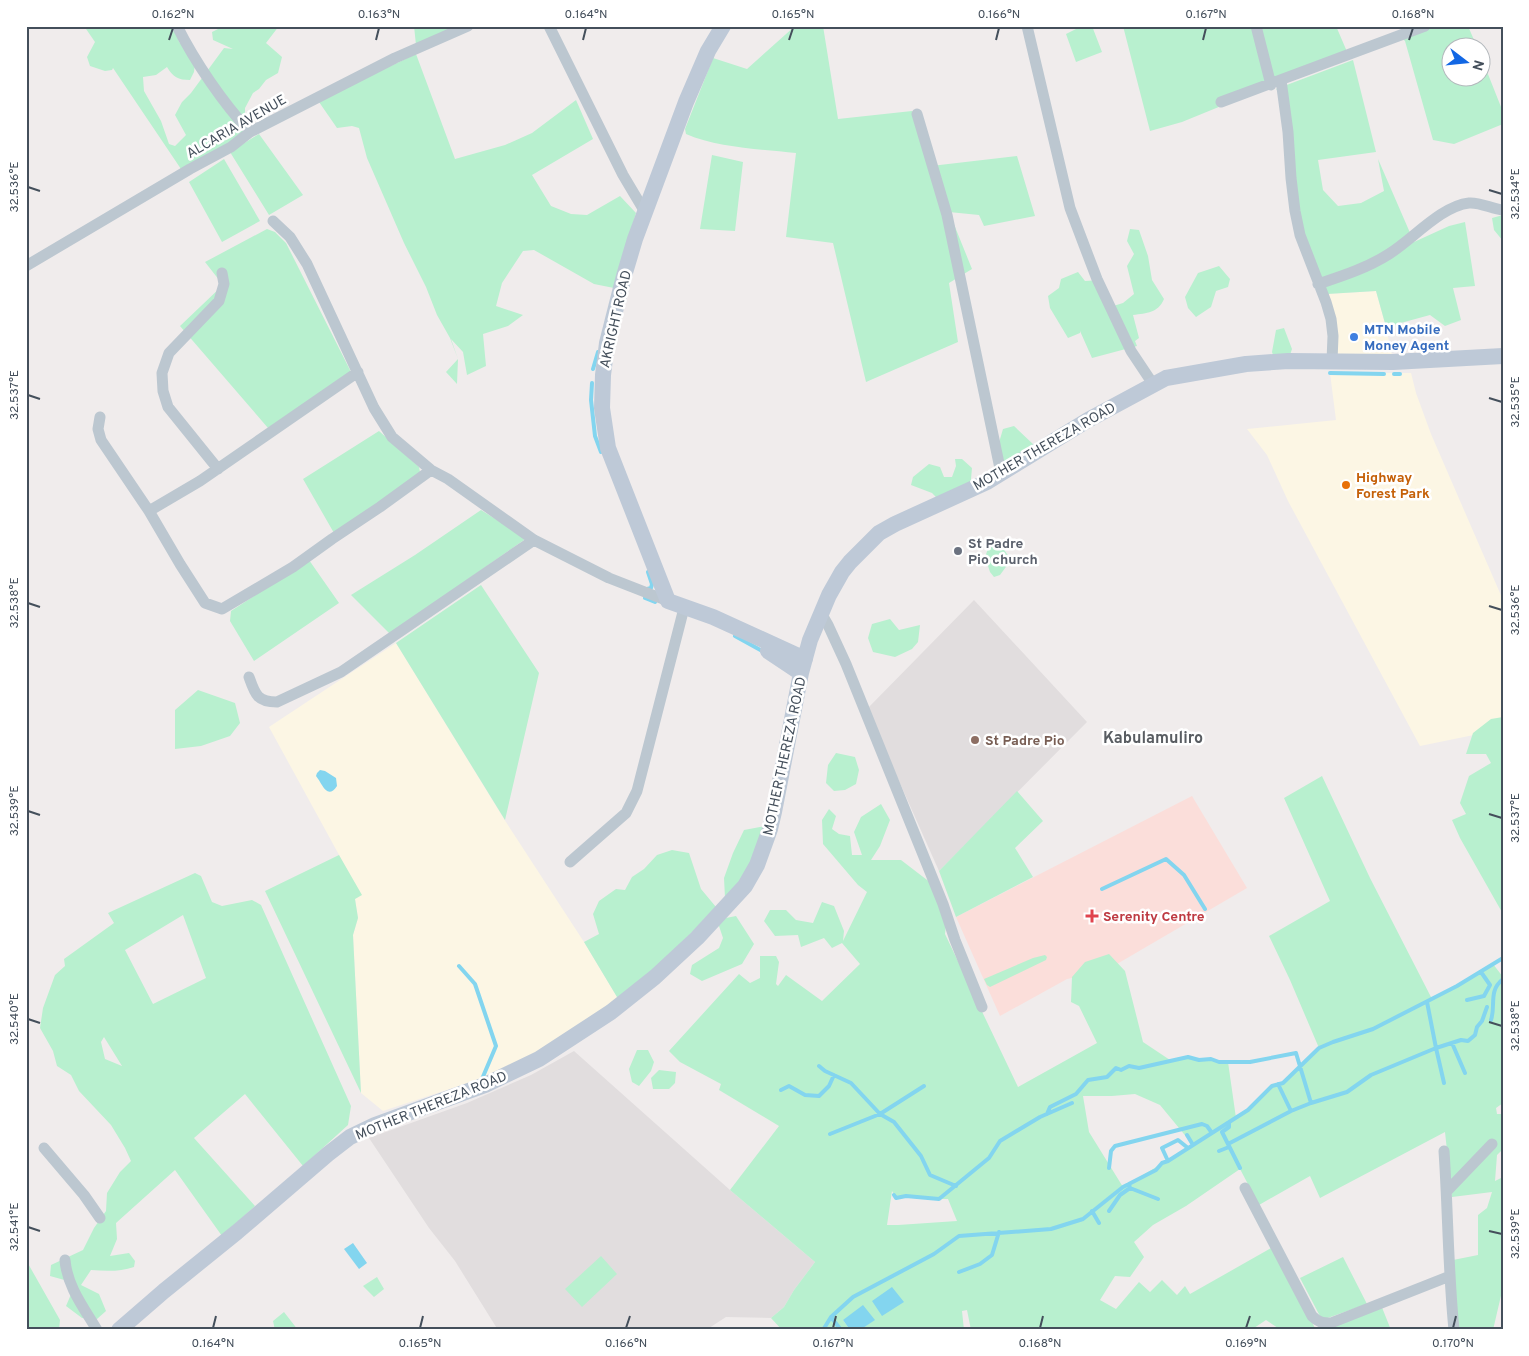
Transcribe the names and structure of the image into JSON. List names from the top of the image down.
{
  "streets": {
    "street": ["ALCARIA AVENUE", "AKRIGHT ROAD", "MOTHER THEREZA ROAD"]
  },
  "districts": ["Kabulamuliro"],
  "places": {
    "other": [
      "MTN Mobile Money Agent",
      "Highway Forest Park",
      "St Padre Pio church",
      "St Padre Pio"
    ],
    "health": ["Serenity Centre"]
  },
  "north": "right",
  "coordinates": [
    "0.162°N",
    "0.163°N",
    "0.164°N",
    "0.165°N",
    "0.166°N",
    "0.167°N",
    "0.168°N",
    "32.536°E",
    "32.534°E",
    "32.537°E",
    "32.535°E",
    "32.538°E",
    "32.539°E",
    "32.540°E",
    "32.541°E",
    "0.169°N",
    "0.170°N"
  ]
}
